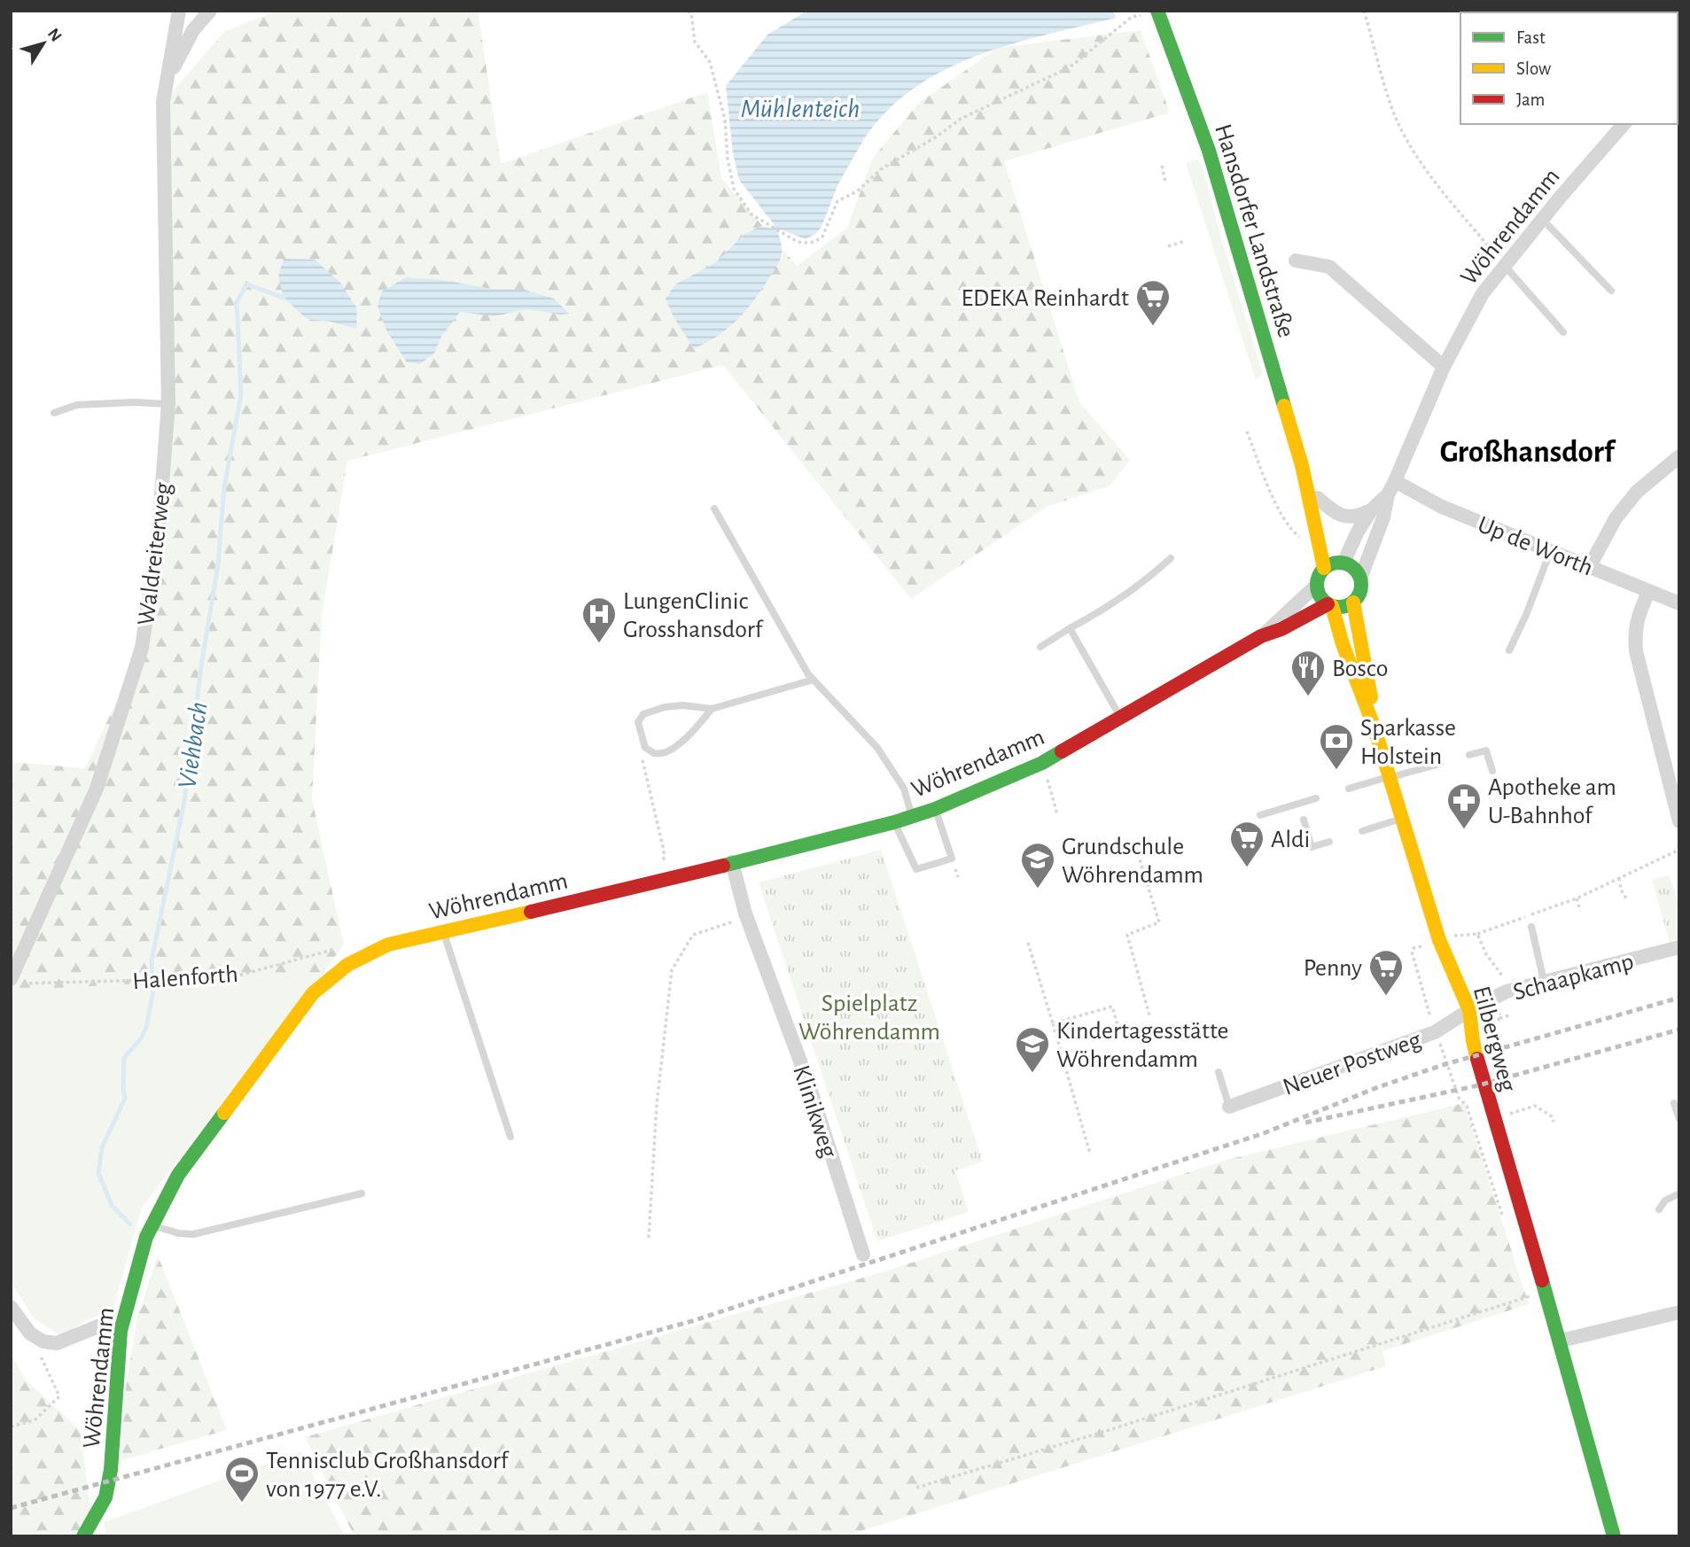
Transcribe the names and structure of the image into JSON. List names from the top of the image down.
{
  "streets": {
    "main road": ["Wöhrendamm", "Hansdorfer Landstraße", "Eilbergweg"],
    "street": [
      "Up de Worth",
      "Waldreiterweg",
      "Schaapkamp",
      "Neuer Postweg",
      "Klinikweg"
    ],
    "path": ["Halenforth"]
  },
  "crossings": [
    ["Wöhrendamm", "Hansdorfer Landstraße"],
    ["Wöhrendamm", "Up de Worth"],
    ["Wöhrendamm", "Eilbergweg"],
    ["Wöhrendamm", "Klinikweg"],
    ["Hansdorfer Landstraße", "Eilbergweg"],
    ["Waldreiterweg", "Halenforth"],
    ["Schaapkamp", "Eilbergweg"],
    ["Schaapkamp", "Neuer Postweg"],
    ["Eilbergweg", "Neuer Postweg"]
  ],
  "districts": ["Großhansdorf"],
  "water": ["Mühlenteich", "Viehbach"],
  "parks": ["Spielplatz Wöhrendamm"],
  "places": {
    "supermarket": ["EDEKA Reinhardt", "Aldi", "Penny"],
    "hospital": ["LungenClinic Grosshansdorf"],
    "restaurant": ["Bosco"],
    "bank": ["Sparkasse Holstein"],
    "pharmacy": ["Apotheke am U-Bahnhof"],
    "school or university": ["Grundschule Wöhrendamm", "Kindertagesstätte Wöhrendamm"],
    "sports": ["Tennisclub Großhansdorf von 1977 e.V."]
  },
  "legend": ["Fast", "Slow", "Jam"],
  "north": "top right"
}
